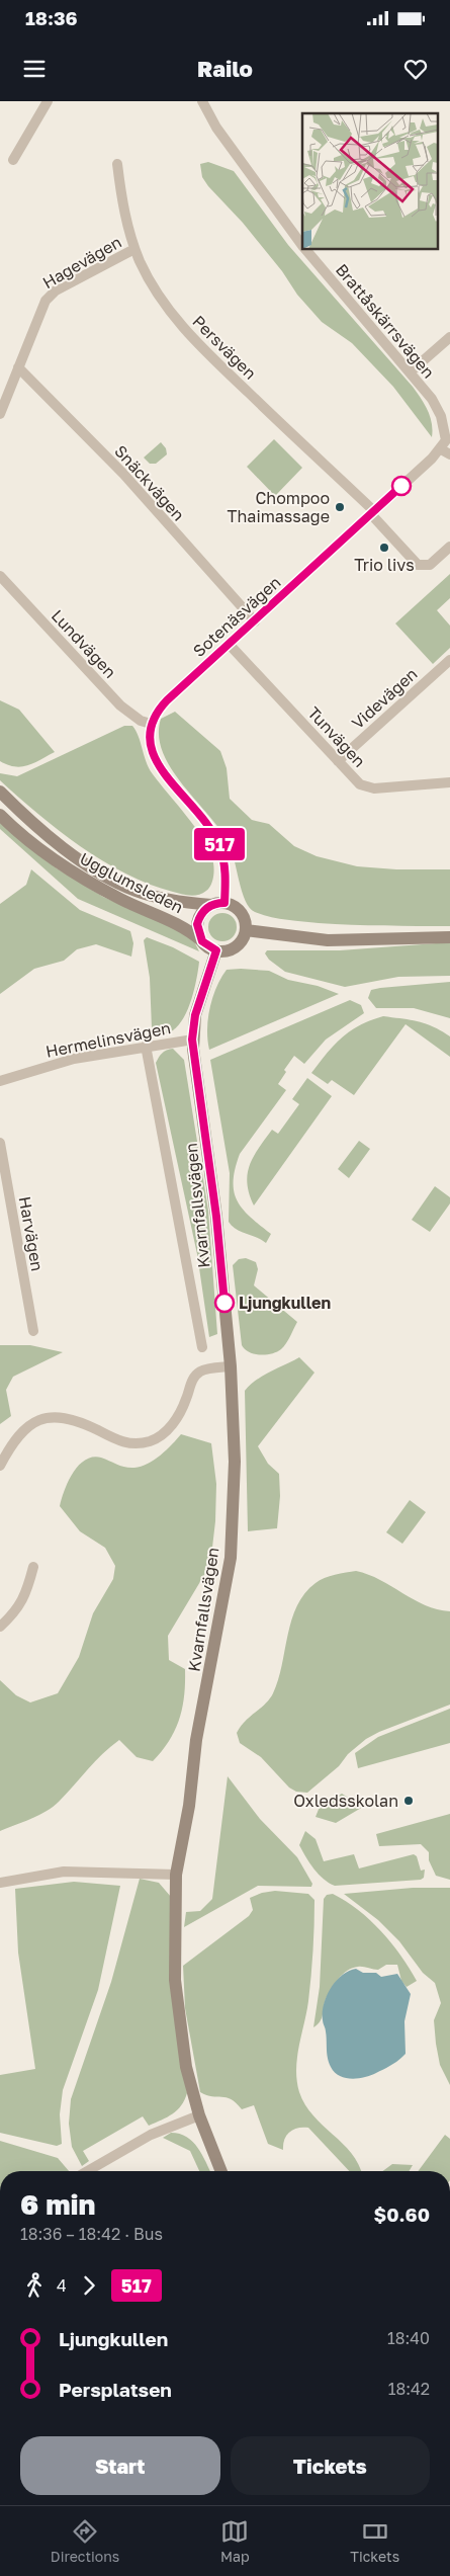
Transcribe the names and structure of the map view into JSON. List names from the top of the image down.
{
  "streets": {
    "street": [
      "Hagevägen",
      "Brattåskärrsvägen",
      "Persvägen",
      "Snäckvägen",
      "Sotenäsvägen",
      "Lundvägen",
      "Videvägen",
      "Tunvägen",
      "Ugglumsleden",
      "Hermelinsvägen",
      "Kvarnfallsvägen",
      "Harvägen"
    ]
  },
  "crossings": [
    ["Hagevägen", "Persvägen"],
    ["Hagevägen", "Snäckvägen"],
    ["Brattåskärrsvägen", "Sotenäsvägen"],
    ["Persvägen", "Sotenäsvägen"],
    ["Snäckvägen", "Sotenäsvägen"],
    ["Sotenäsvägen", "Lundvägen"],
    ["Sotenäsvägen", "Tunvägen"],
    ["Videvägen", "Tunvägen"],
    ["Ugglumsleden", "Kvarnfallsvägen"],
    ["Hermelinsvägen", "Kvarnfallsvägen"]
  ],
  "places": [
    "Chompoo Thaimassage",
    "Trio livs",
    "Ljungkullen",
    "Oxledsskolan"
  ],
  "lines": ["bus line 517"],
  "page": {
    "status": "18:36",
    "header": "Railo",
    "on_map": "517",
    "heading": ["6 min", "18:36 – 18:42 · Bus", "$0.60"],
    "legs": ["4", "517"],
    "list": [
      {
        "name": "Ljungkullen",
        "value": "18:40"
      },
      {
        "name": "Persplatsen",
        "value": "18:42"
      }
    ],
    "buttons": ["Start", "Tickets"],
    "tabs": ["Directions", "Map", "Tickets"]
  }
}
